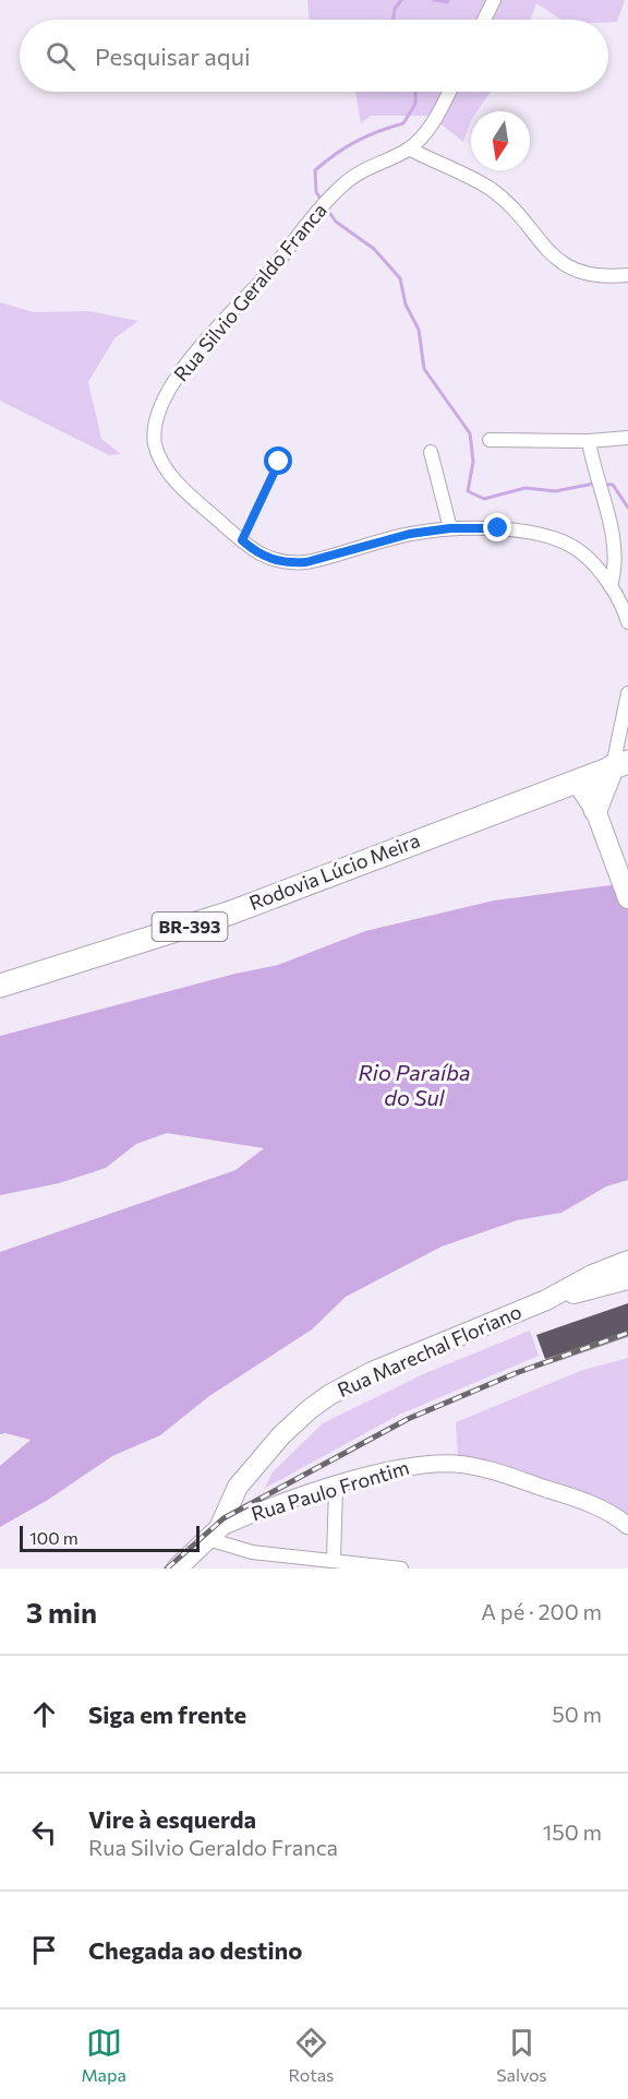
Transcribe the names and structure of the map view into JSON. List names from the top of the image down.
{
  "streets": {
    "highway": ["Rodovia Lúcio Meira", "BR-393"],
    "main road": ["Rua Marechal Floriano"],
    "street": ["Rua Silvio Geraldo Franca", "Rua Paulo Frontim"]
  },
  "crossings": [
    ["Rua Marechal Floriano", "Rua Paulo Frontim"]
  ],
  "water": ["Rio Paraíba do Sul"],
  "scale_bar": "100 m",
  "north": "bottom",
  "page": {
    "search": "Pesquisar aqui",
    "scale": "100 m",
    "heading": ["3 min", "A pé · 200 m"],
    "list": [
      ["Siga em frente", "50 m"],
      ["Vire à esquerda", "Rua Silvio Geraldo Franca", "150 m"],
      "Chegada ao destino"
    ],
    "nav": ["Mapa", "Rotas", "Salvos"]
  }
}
